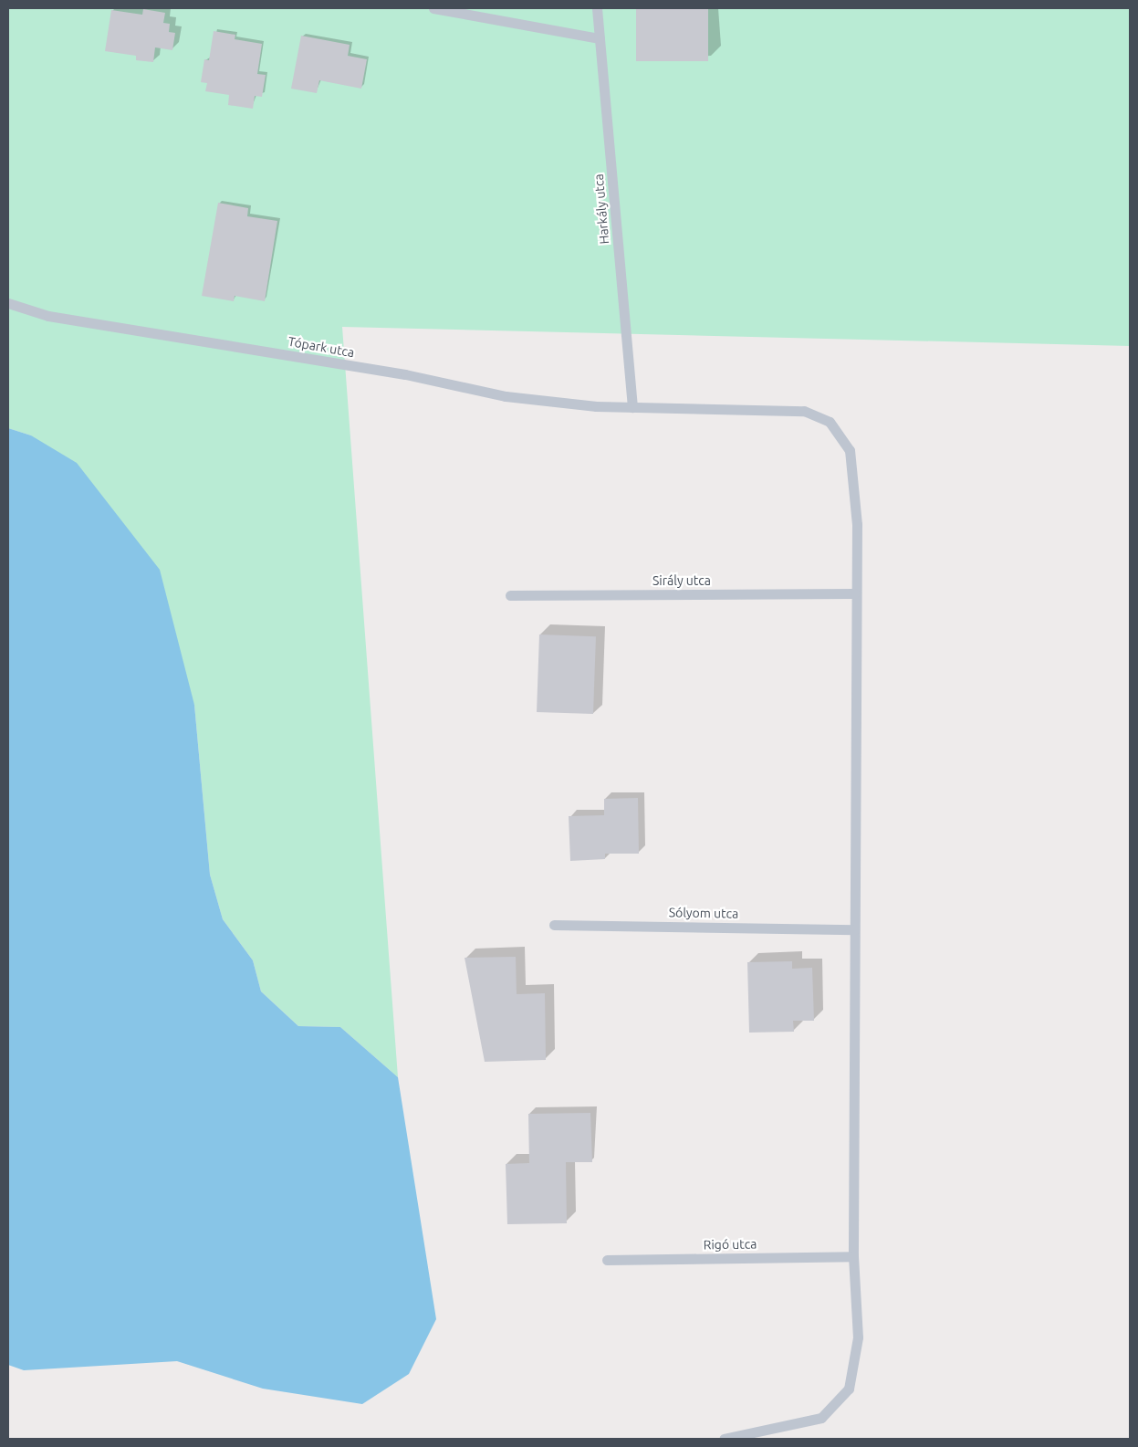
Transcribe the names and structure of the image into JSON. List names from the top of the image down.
{
  "streets": {
    "lane": [
      "Harkály utca",
      "Tópark utca",
      "Sirály utca",
      "Sólyom utca",
      "Rigó utca"
    ]
  },
  "crossings": [
    ["Harkály utca", "Tópark utca"],
    ["Tópark utca", "Sirály utca"],
    ["Tópark utca", "Sólyom utca"],
    ["Tópark utca", "Rigó utca"]
  ]
}
